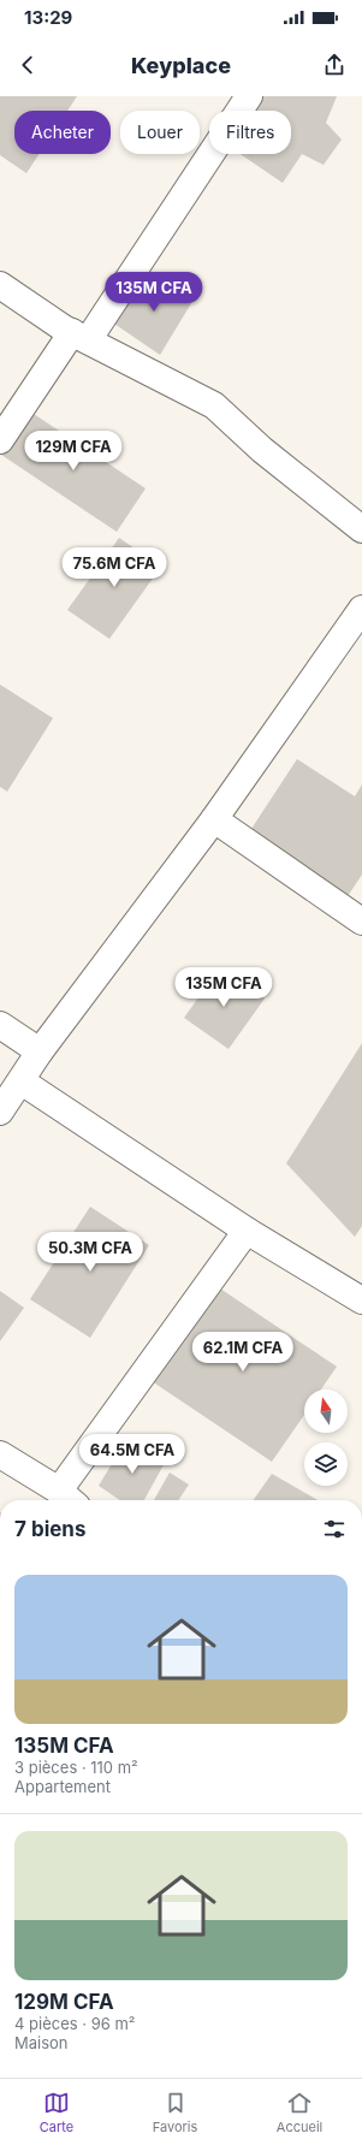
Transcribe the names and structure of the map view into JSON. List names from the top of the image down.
{
  "north": "top",
  "page": {
    "status": "13:29",
    "header": "Keyplace",
    "chip": ["Acheter", "Louer", "Filtres"],
    "price": [
      "135M CFA",
      "129M CFA",
      "75.6M CFA",
      "135M CFA",
      "50.3M CFA",
      "62.1M CFA",
      "64.5M CFA"
    ],
    "heading": "7 biens",
    "list": [
      {
        "name": "135M CFA",
        "note": "3 pièces · 110 m² · Appartement"
      },
      {
        "name": "129M CFA",
        "note": "4 pièces · 96 m² · Maison"
      }
    ],
    "tabs": ["Carte", "Favoris", "Accueil"]
  }
}
